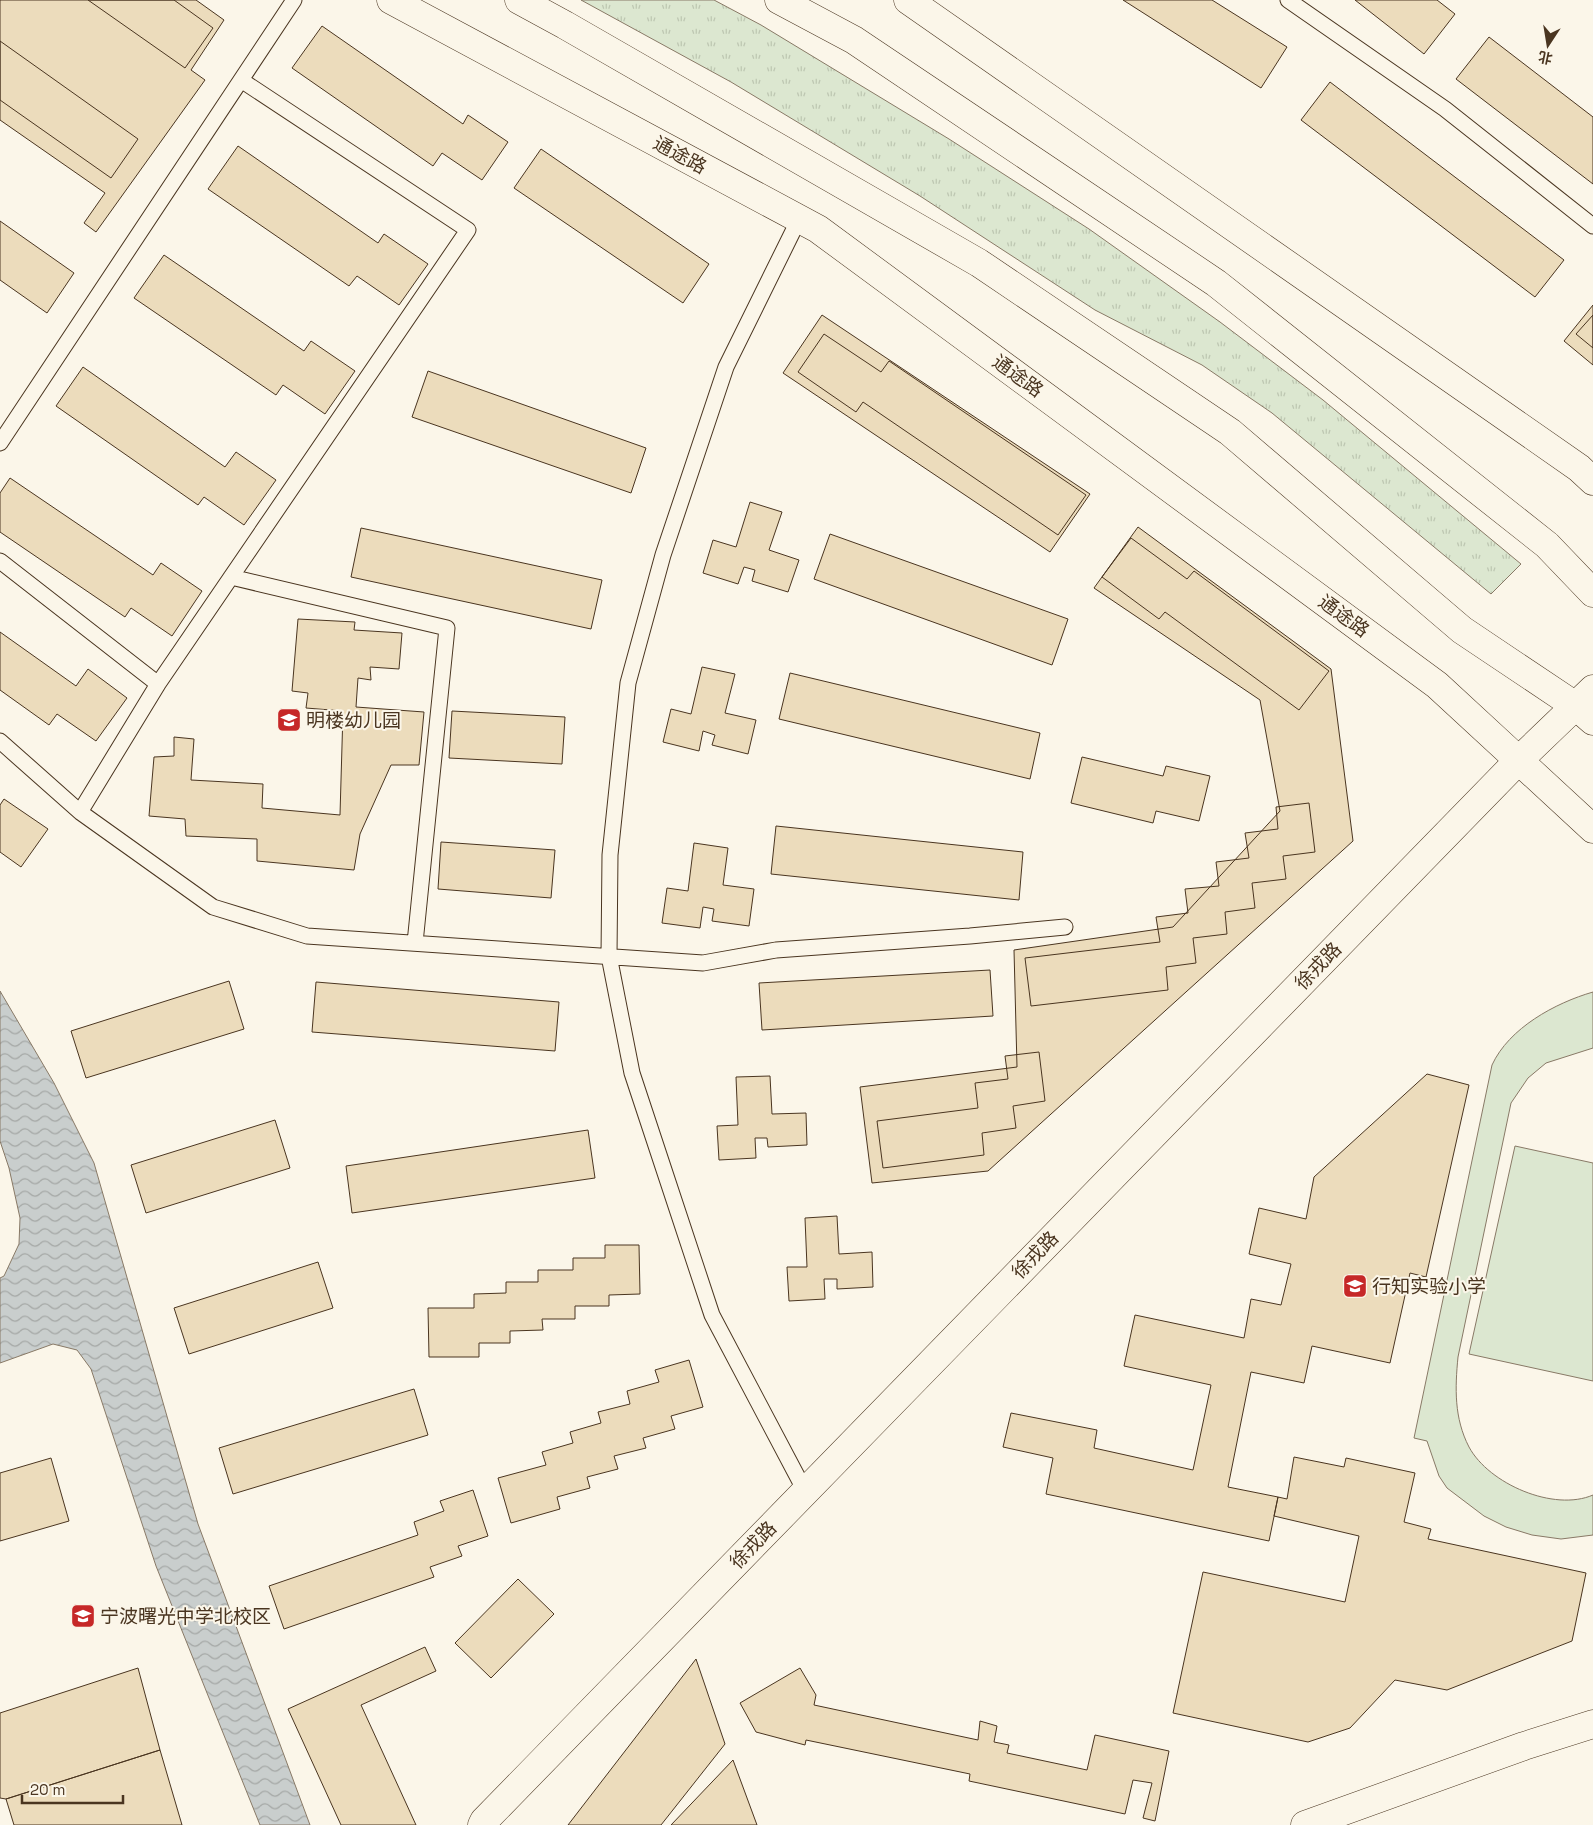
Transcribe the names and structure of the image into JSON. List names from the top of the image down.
{
  "streets": {
    "main road": ["通途路", "徐戎路"]
  },
  "crossings": [
    ["通途路", "徐戎路"]
  ],
  "places": {
    "school or university": ["明楼幼儿园", "行知实验小学", "宁波曙光中学北校区"]
  },
  "scale_bar": "20 m",
  "north": "bottom"
}
